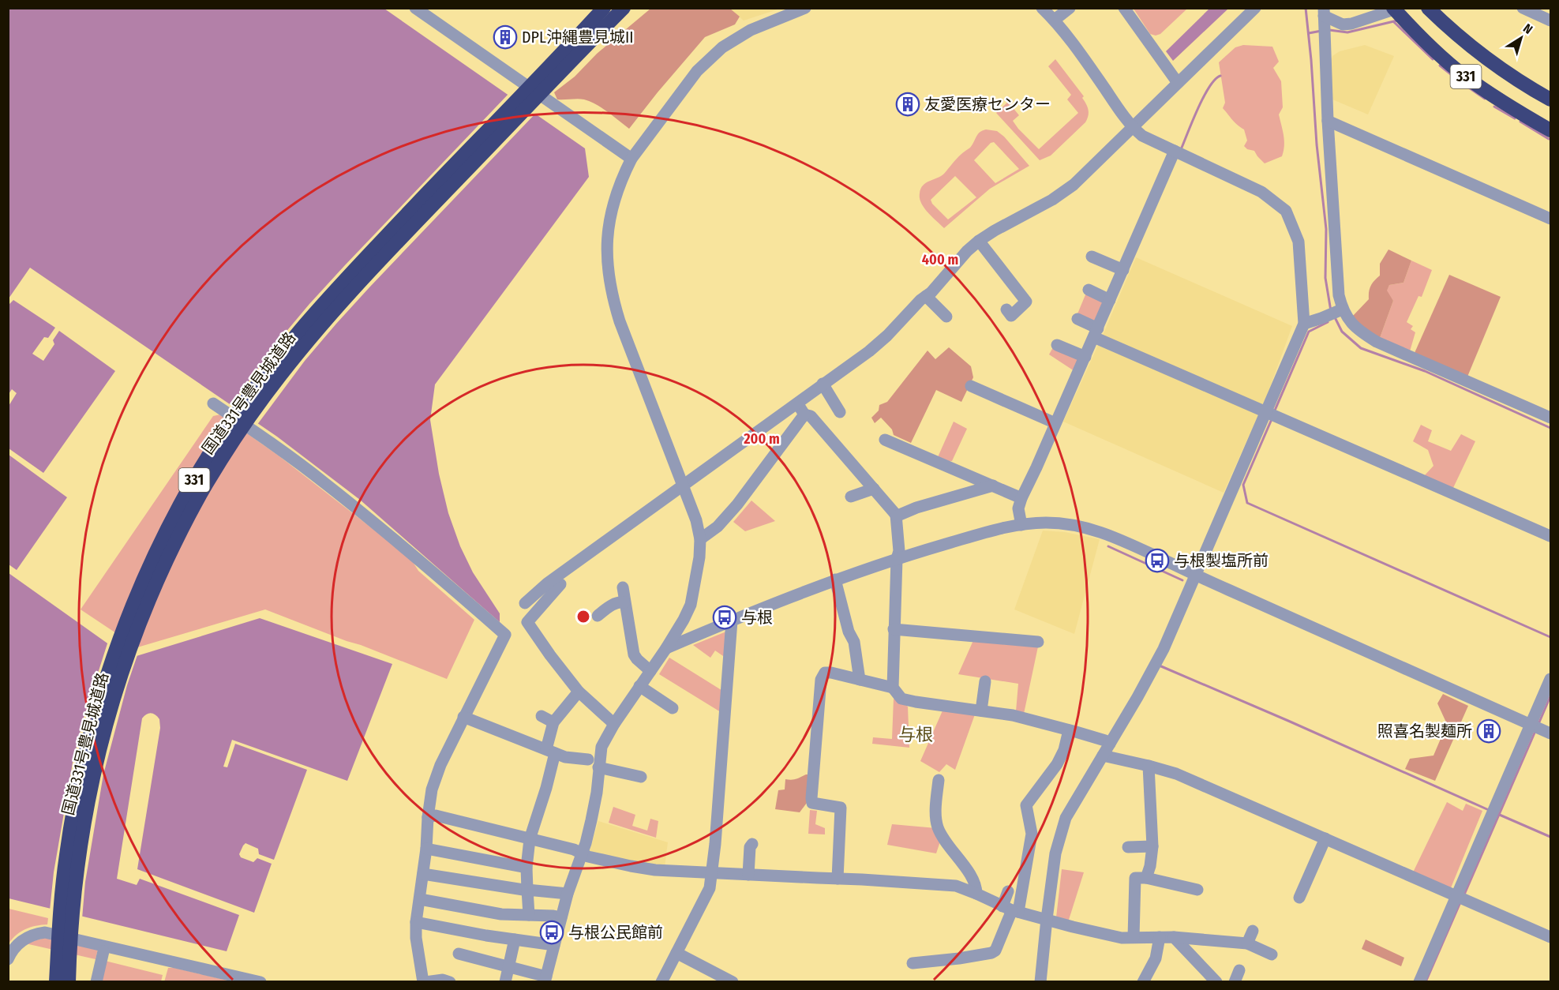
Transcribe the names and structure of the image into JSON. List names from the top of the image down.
{
  "streets": {
    "highway": ["331", "国道331号豊見城道路"]
  },
  "districts": ["与根"],
  "places": {
    "building": ["DPL沖縄豊見城II", "友愛医療センター", "照喜名製麺所"],
    "bus stop": ["与根製塩所前", "与根", "与根公民館前"]
  },
  "north": "top right",
  "rings": ["400 m", "200 m"]
}
